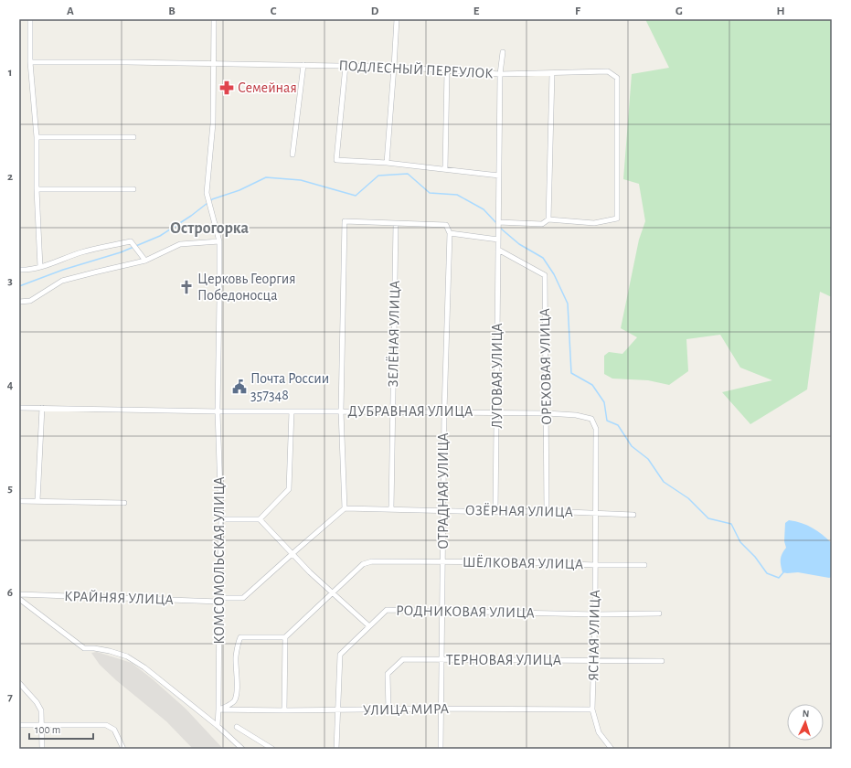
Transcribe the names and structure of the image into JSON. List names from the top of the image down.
{
  "streets": {
    "street": [
      "ПОДЛЕСНЫЙ ПЕРЕУЛОК",
      "ЗЕЛЁНАЯ УЛИЦА",
      "ОРЕХОВАЯ УЛИЦА",
      "ЛУГОВАЯ УЛИЦА",
      "ДУБРАВНАЯ УЛИЦА",
      "ОТРАДНАЯ УЛИЦА",
      "ОЗЁРНАЯ УЛИЦА",
      "КОМСОМОЛЬСКАЯ УЛИЦА",
      "ШЁЛКОВАЯ УЛИЦА",
      "КРАЙНЯЯ УЛИЦА",
      "РОДНИКОВАЯ УЛИЦА",
      "ЯСНАЯ УЛИЦА",
      "ТЕРНОВАЯ УЛИЦА",
      "УЛИЦА МИРА"
    ]
  },
  "crossings": [
    ["ПОДЛЕСНЫЙ ПЕРЕУЛОК", "КОМСОМОЛЬСКАЯ УЛИЦА"],
    ["ЗЕЛЁНАЯ УЛИЦА", "ДУБРАВНАЯ УЛИЦА"],
    ["ЗЕЛЁНАЯ УЛИЦА", "ОЗЁРНАЯ УЛИЦА"],
    ["ОРЕХОВАЯ УЛИЦА", "ЛУГОВАЯ УЛИЦА"],
    ["ОРЕХОВАЯ УЛИЦА", "ДУБРАВНАЯ УЛИЦА"],
    ["ОРЕХОВАЯ УЛИЦА", "ОЗЁРНАЯ УЛИЦА"],
    ["ЛУГОВАЯ УЛИЦА", "ДУБРАВНАЯ УЛИЦА"],
    ["ЛУГОВАЯ УЛИЦА", "ОЗЁРНАЯ УЛИЦА"],
    ["ДУБРАВНАЯ УЛИЦА", "ОТРАДНАЯ УЛИЦА"],
    ["ДУБРАВНАЯ УЛИЦА", "КОМСОМОЛЬСКАЯ УЛИЦА"],
    ["ДУБРАВНАЯ УЛИЦА", "ЯСНАЯ УЛИЦА"],
    ["ОТРАДНАЯ УЛИЦА", "ОЗЁРНАЯ УЛИЦА"],
    ["ОТРАДНАЯ УЛИЦА", "ШЁЛКОВАЯ УЛИЦА"],
    ["ОТРАДНАЯ УЛИЦА", "РОДНИКОВАЯ УЛИЦА"],
    ["ОТРАДНАЯ УЛИЦА", "ТЕРНОВАЯ УЛИЦА"],
    ["ОТРАДНАЯ УЛИЦА", "УЛИЦА МИРА"],
    ["ОЗЁРНАЯ УЛИЦА", "ЯСНАЯ УЛИЦА"],
    ["КОМСОМОЛЬСКАЯ УЛИЦА", "КРАЙНЯЯ УЛИЦА"],
    ["КОМСОМОЛЬСКАЯ УЛИЦА", "УЛИЦА МИРА"],
    ["ШЁЛКОВАЯ УЛИЦА", "ЯСНАЯ УЛИЦА"],
    ["РОДНИКОВАЯ УЛИЦА", "ЯСНАЯ УЛИЦА"],
    ["РОДНИКОВАЯ УЛИЦА", "УЛИЦА МИРА"],
    ["ЯСНАЯ УЛИЦА", "ТЕРНОВАЯ УЛИЦА"],
    ["ЯСНАЯ УЛИЦА", "УЛИЦА МИРА"],
    ["ТЕРНОВАЯ УЛИЦА", "УЛИЦА МИРА"]
  ],
  "districts": ["Острогорка"],
  "places": {
    "pharmacy": ["Семейная"],
    "church": ["Церковь Георгия Победоносца"],
    "public building": ["Почта России 357348"]
  },
  "scale_bar": "100 m",
  "north": "top",
  "grid": {
    "columns": [
      "A",
      "B",
      "C",
      "D",
      "E",
      "F",
      "G",
      "H"
    ],
    "rows": [
      "1",
      "2",
      "3",
      "4",
      "5",
      "6",
      "7"
    ]
  }
}
